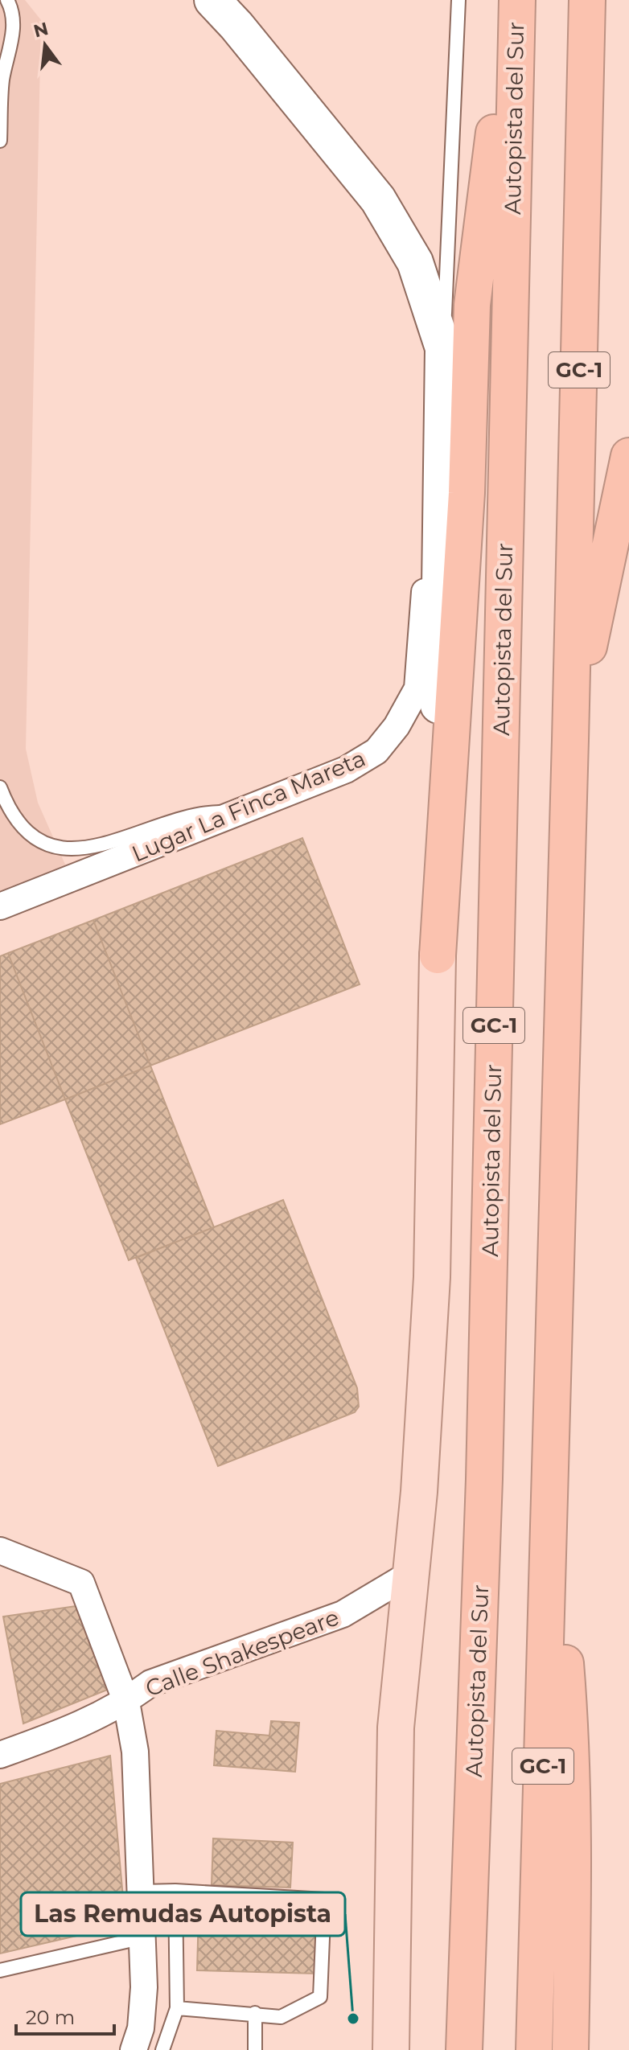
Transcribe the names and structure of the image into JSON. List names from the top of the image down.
{
  "streets": {
    "highway": ["Autopista del Sur", "GC-1"],
    "street": ["Lugar La Finca Mareta", "Calle Shakespeare"]
  },
  "places": ["Las Remudas Autopista"],
  "scale_bar": "20 m",
  "north": "top"
}
